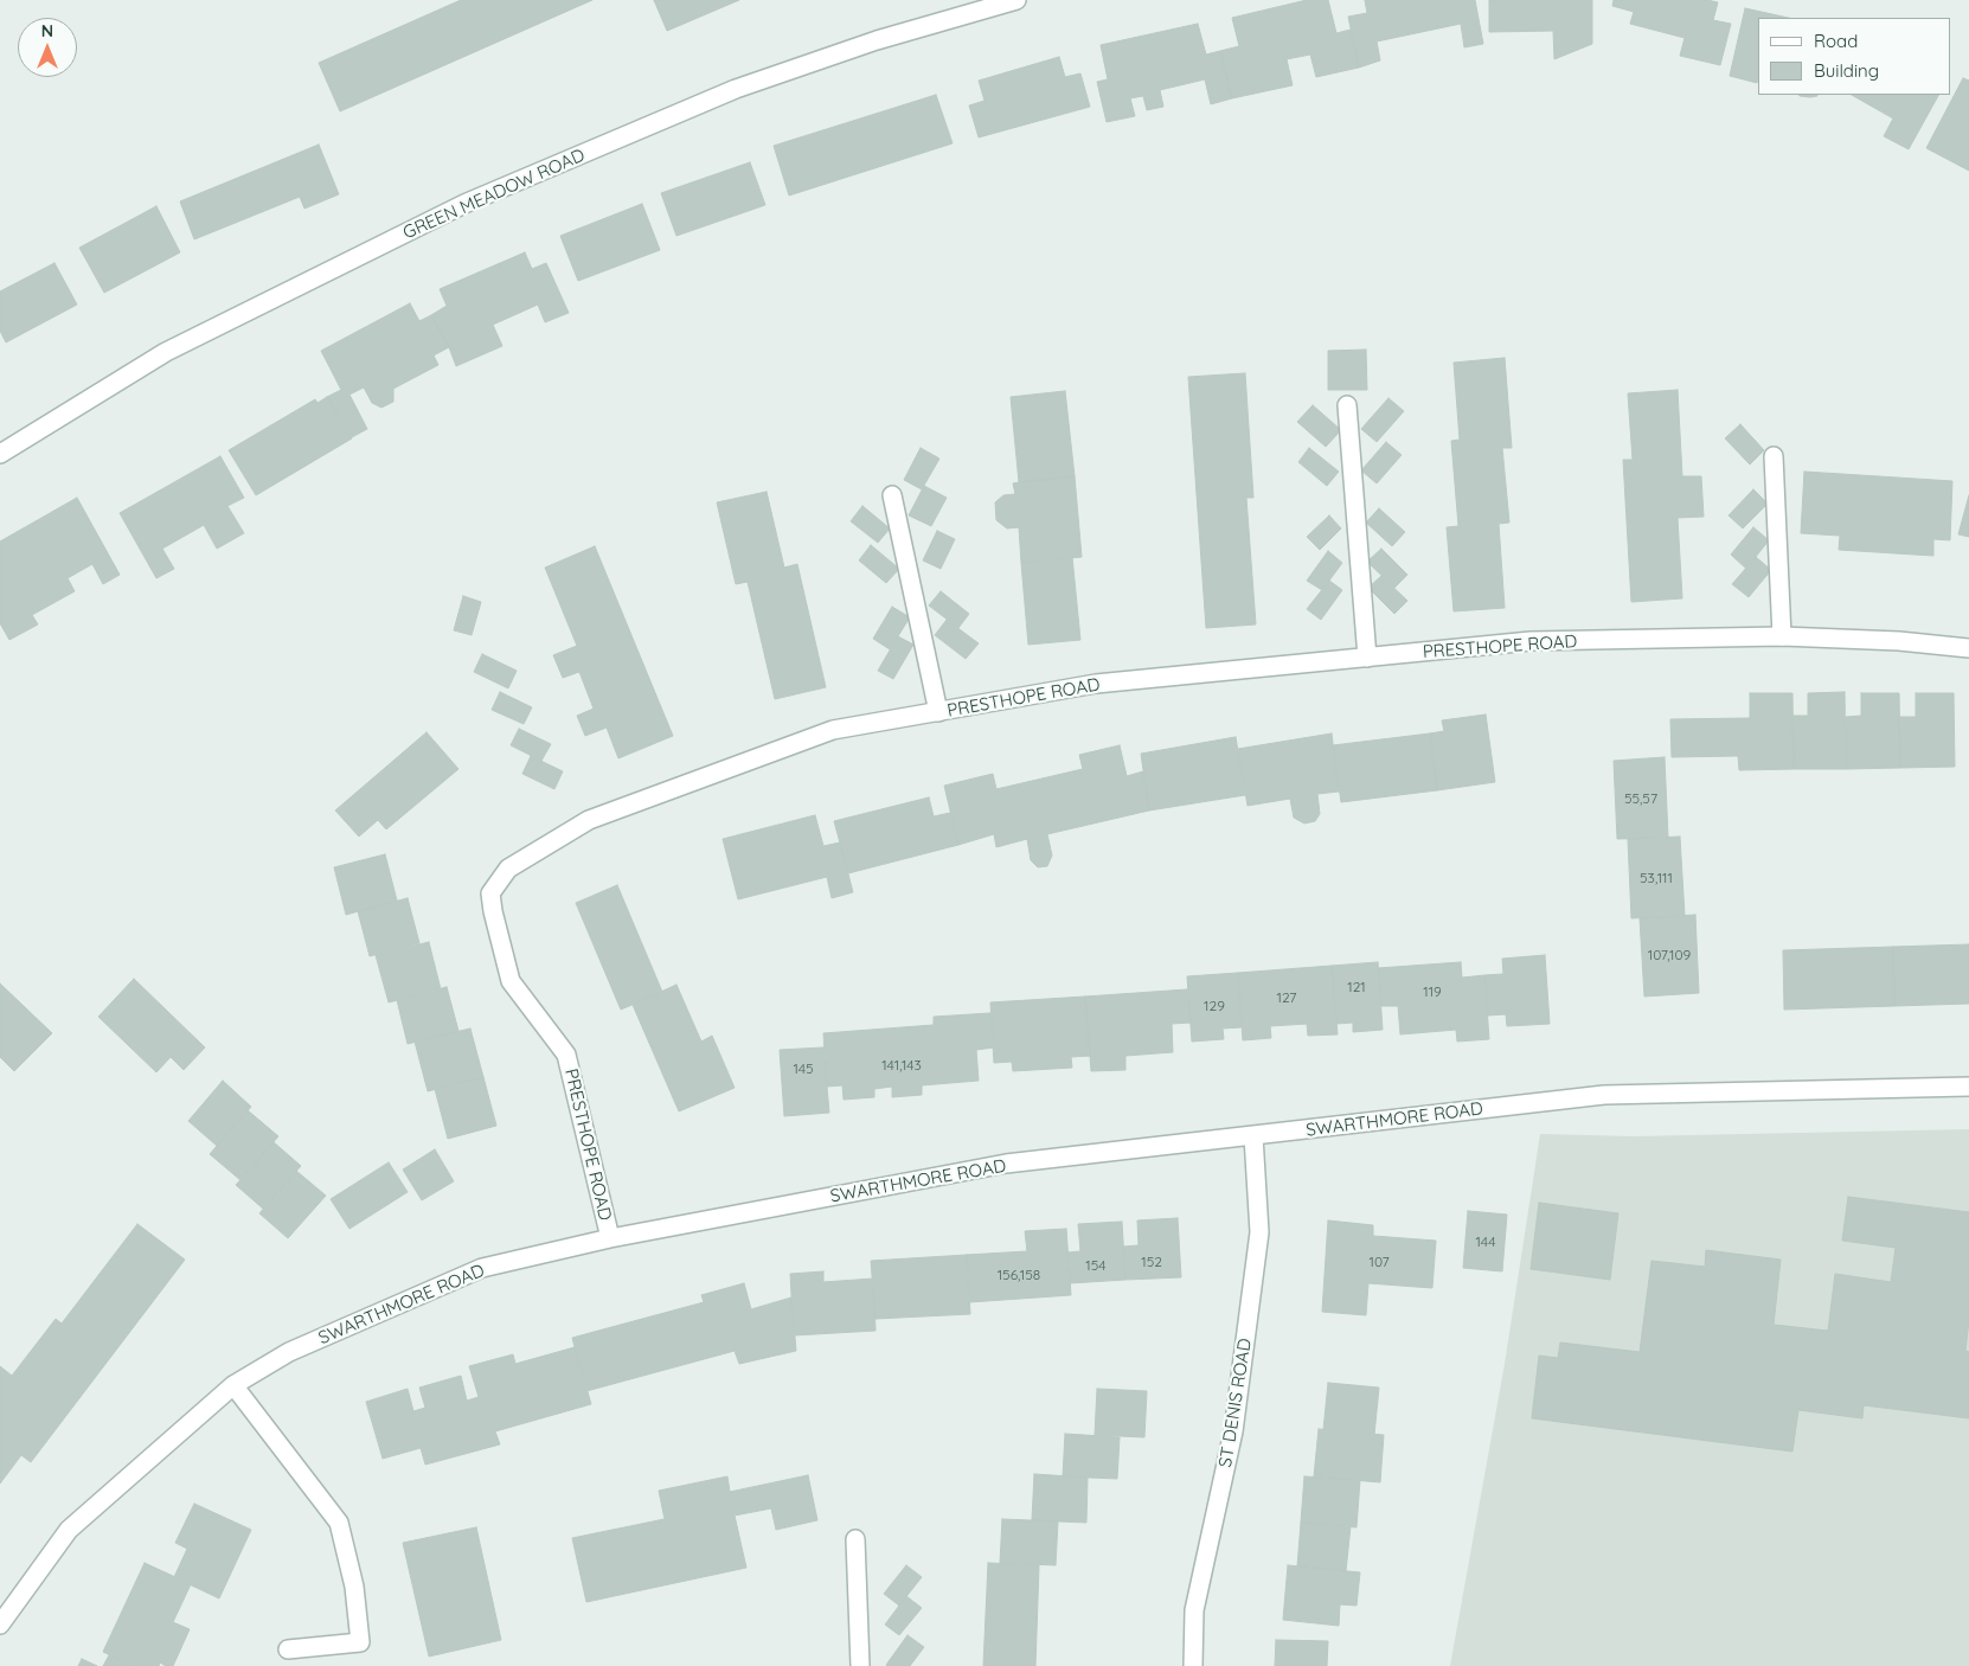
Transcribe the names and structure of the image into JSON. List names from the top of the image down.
{
  "streets": {
    "street": [
      "GREEN MEADOW ROAD",
      "PRESTHOPE ROAD",
      "SWARTHMORE ROAD",
      "ST DENIS ROAD"
    ]
  },
  "crossings": [
    ["PRESTHOPE ROAD", "SWARTHMORE ROAD"],
    ["SWARTHMORE ROAD", "ST DENIS ROAD"]
  ],
  "house_numbers": [
    "55,57",
    "53,111",
    "107,109",
    "121",
    "119",
    "127",
    "129",
    "141,143",
    "145",
    "144",
    "152",
    "107",
    "154",
    "156,158"
  ],
  "legend": ["Road", "Building"],
  "north": "top"
}
